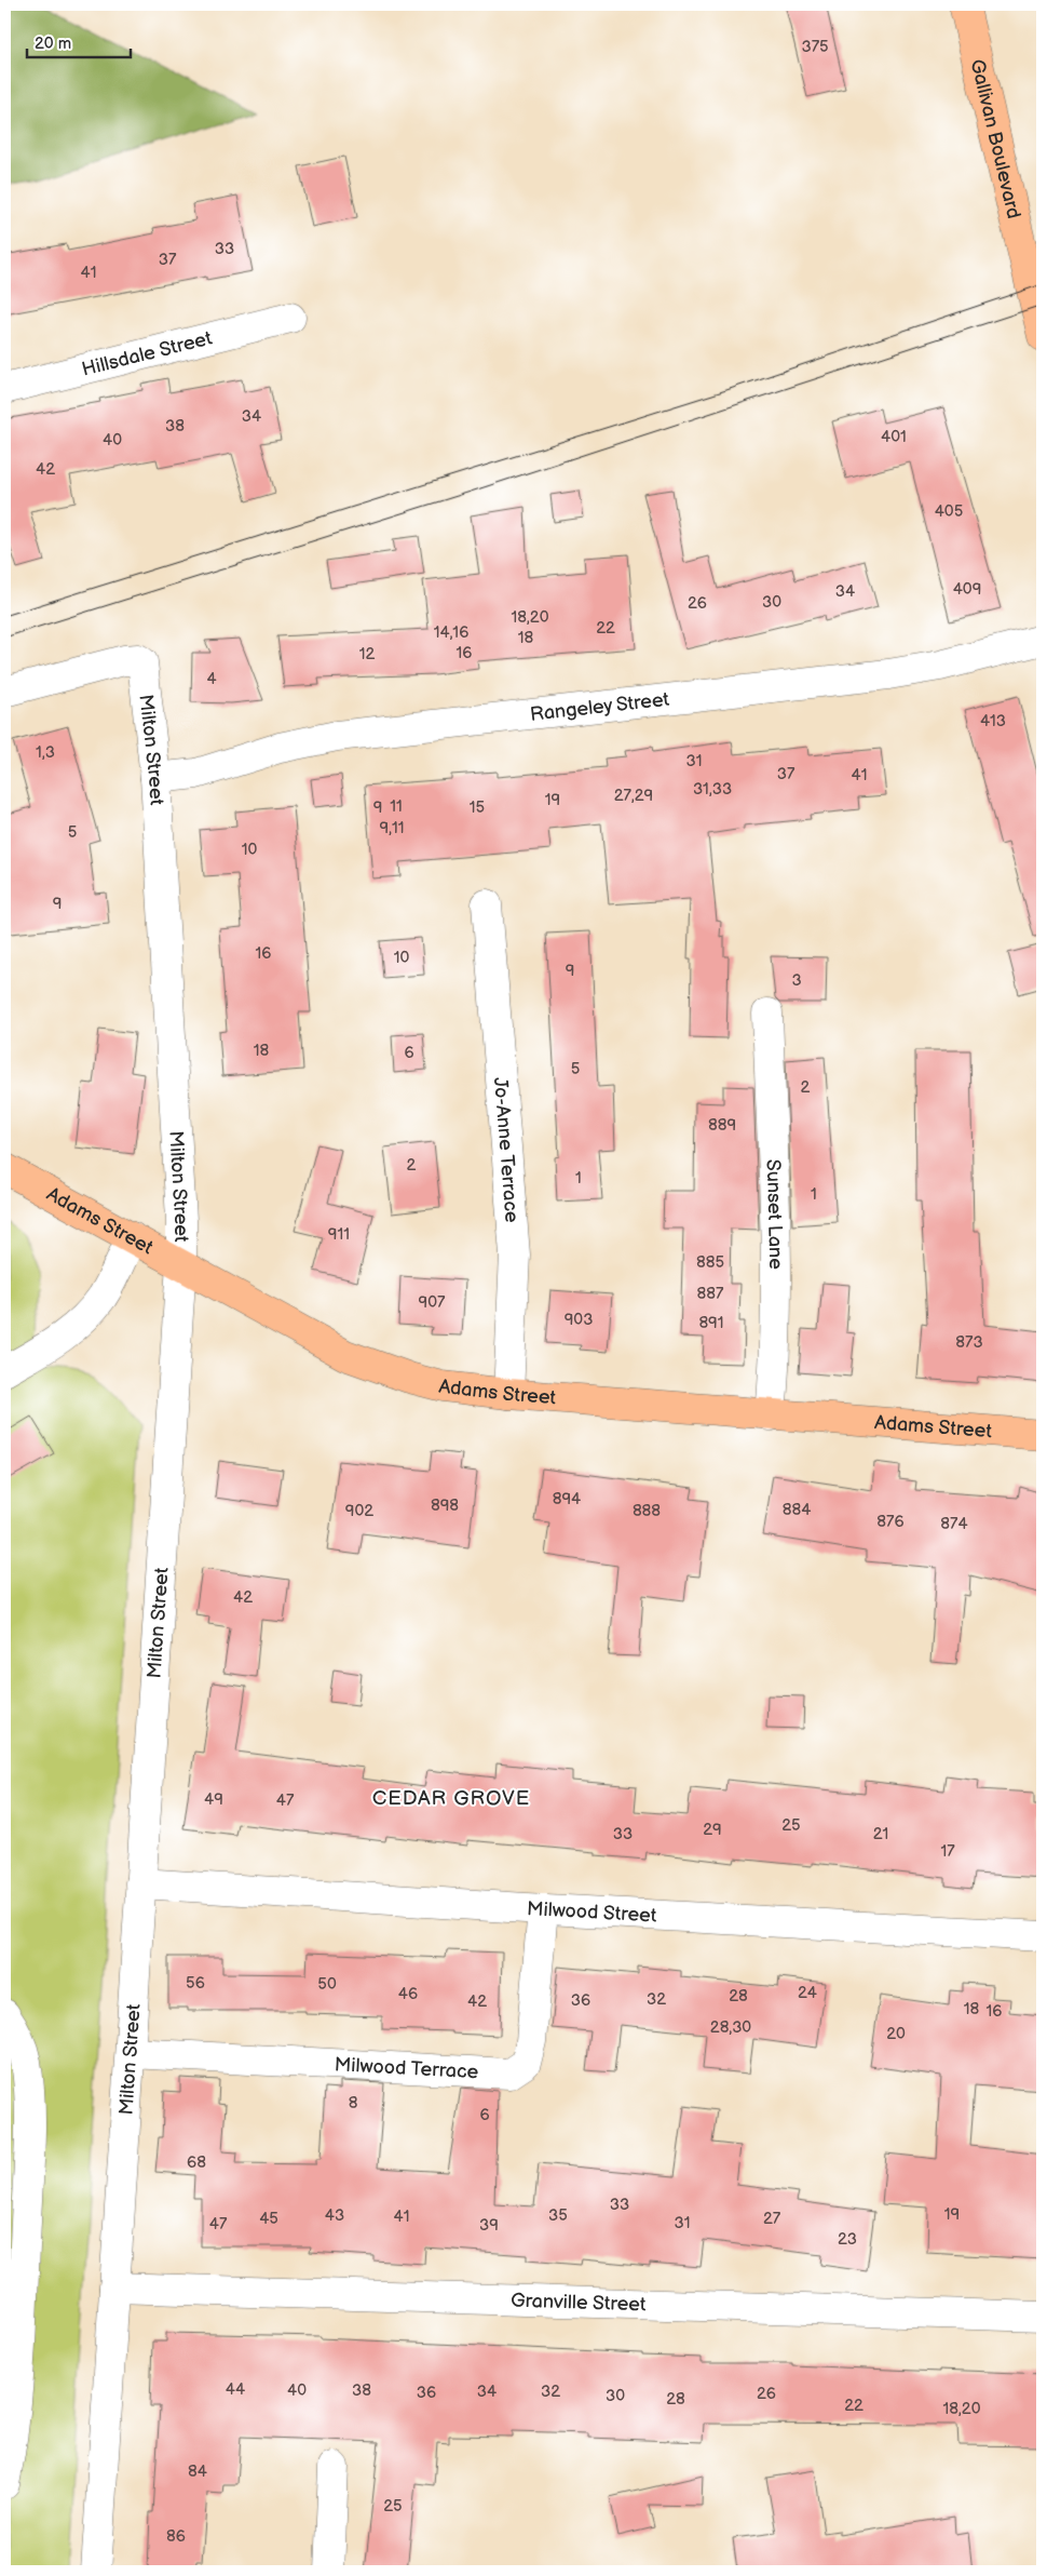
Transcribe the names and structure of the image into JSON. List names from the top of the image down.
{
  "streets": {
    "main road": ["Gallivan Boulevard", "Adams Street"],
    "street": [
      "Hillsdale Street",
      "Rangeley Street",
      "Milton Street",
      "Jo-Anne Terrace",
      "Sunset Lane",
      "Milwood Street",
      "Milwood Terrace",
      "Granville Street"
    ]
  },
  "crossings": [
    ["Rangeley Street", "Milton Street"],
    ["Milton Street", "Adams Street"],
    ["Milton Street", "Milwood Street"],
    ["Milton Street", "Milwood Terrace"],
    ["Milton Street", "Granville Street"],
    ["Jo-Anne Terrace", "Adams Street"],
    ["Sunset Lane", "Adams Street"],
    ["Milwood Street", "Milwood Terrace"]
  ],
  "districts": ["CEDAR GROVE"],
  "house_numbers": [
    "375",
    "33",
    "37",
    "41",
    "34",
    "38",
    "401",
    "40",
    "42",
    "405",
    "409",
    "34",
    "30",
    "26",
    "18,20",
    "22",
    "14,16",
    "18",
    "16",
    "12",
    "4",
    "413",
    "1,3",
    "31",
    "37",
    "41",
    "31,33",
    "27,29",
    "19",
    "11",
    "9",
    "15",
    "9,11",
    "5",
    "10",
    "9",
    "16",
    "10",
    "9",
    "3",
    "18",
    "6",
    "5",
    "2",
    "889",
    "2",
    "1",
    "1",
    "911",
    "885",
    "887",
    "907",
    "903",
    "891",
    "873",
    "894",
    "898",
    "884",
    "902",
    "888",
    "876",
    "874",
    "42",
    "49",
    "47",
    "25",
    "29",
    "33",
    "21",
    "17",
    "56",
    "50",
    "24",
    "46",
    "28",
    "32",
    "36",
    "42",
    "18",
    "16",
    "28,30",
    "20",
    "8",
    "6",
    "68",
    "33",
    "19",
    "43",
    "35",
    "41",
    "45",
    "27",
    "31",
    "47",
    "39",
    "23",
    "44",
    "40",
    "38",
    "34",
    "32",
    "36",
    "26",
    "30",
    "28",
    "22",
    "18,20",
    "84",
    "25",
    "86"
  ],
  "scale_bar": "20 m"
}
